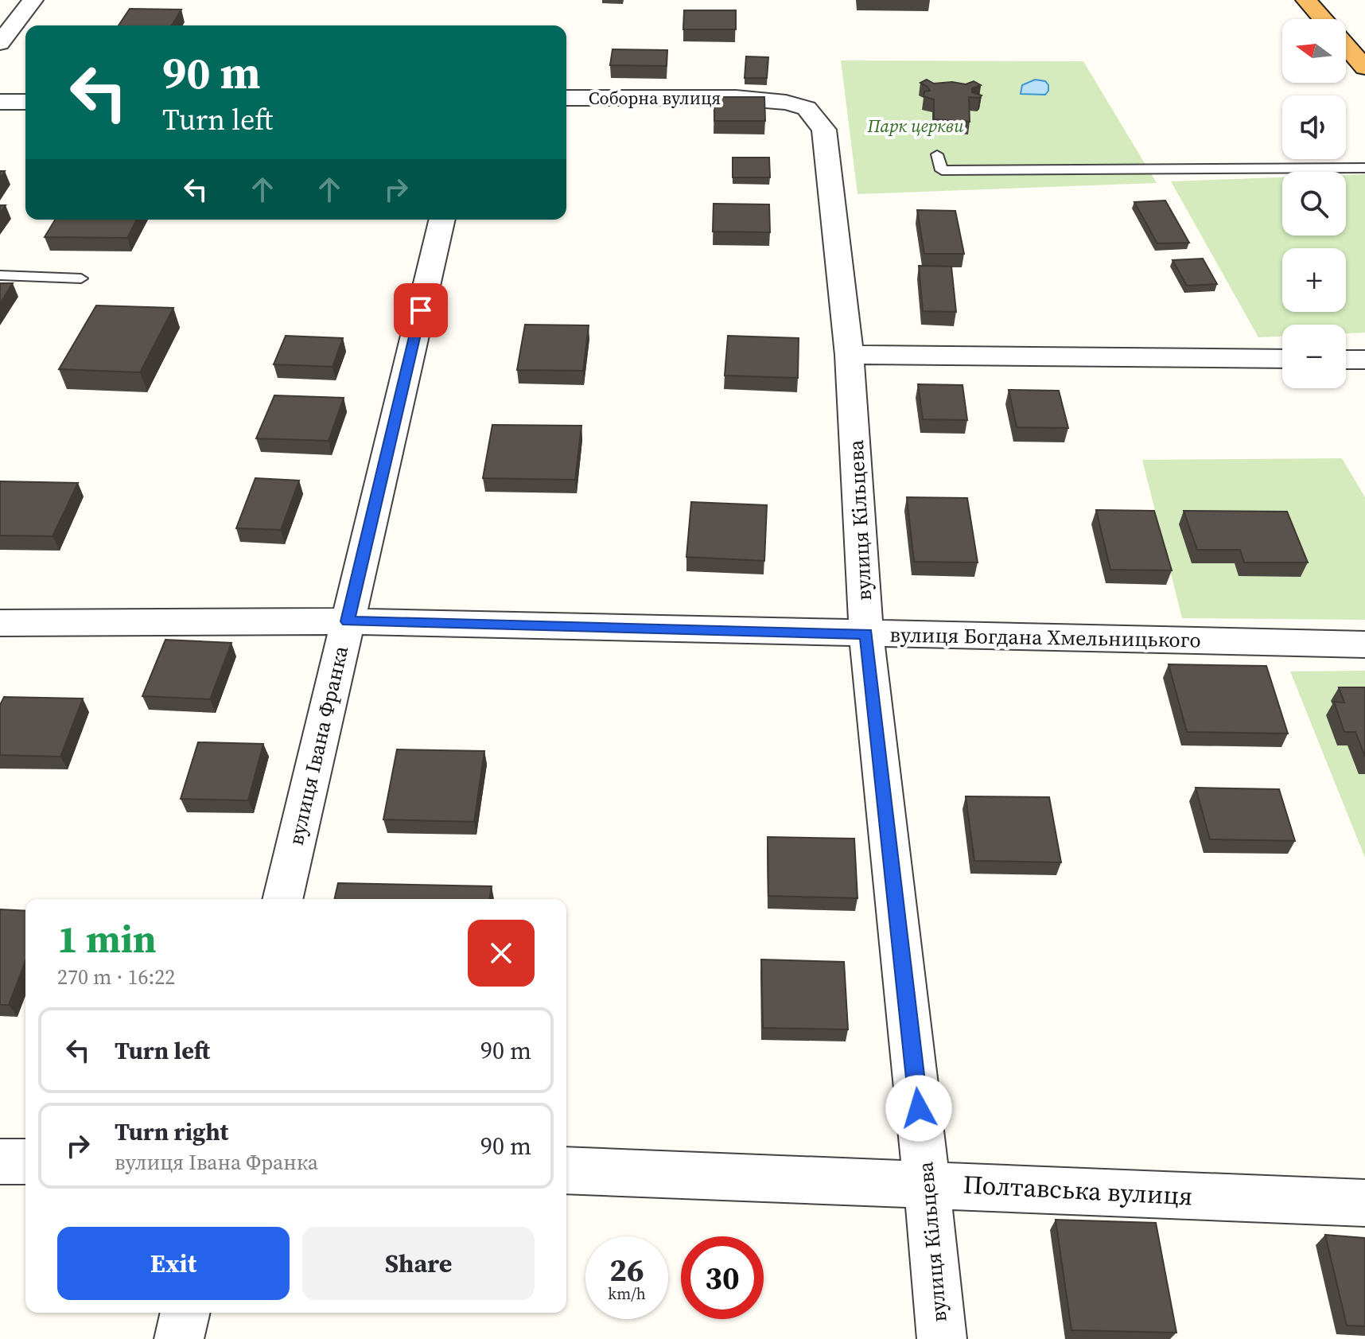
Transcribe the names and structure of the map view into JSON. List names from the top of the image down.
{
  "streets": {
    "street": [
      "Соборна вулиця",
      "вулиця Кільцева",
      "вулиця Богдана Хмельницького",
      "вулиця Івана Франка",
      "Полтавська вулиця"
    ]
  },
  "crossings": [
    ["Соборна вулиця", "вулиця Кільцева"],
    ["вулиця Кільцева", "вулиця Богдана Хмельницького"],
    ["вулиця Кільцева", "Полтавська вулиця"],
    ["вулиця Богдана Хмельницького", "вулиця Івана Франка"]
  ],
  "parks": ["Парк церкви"],
  "north": "left",
  "page": {
    "map_buttons": ["+", "−"],
    "turn": ["90 m", "Turn left"],
    "heading": ["1 min", "270 m · 16:22"],
    "list": [
      {
        "name": "Turn left",
        "value": "90 m"
      },
      {
        "name": "Turn right",
        "note": "вулиця Івана Франка",
        "value": "90 m"
      }
    ],
    "buttons": ["Exit", "Share"],
    "speed": "26 km/h",
    "limit": "30"
  }
}
